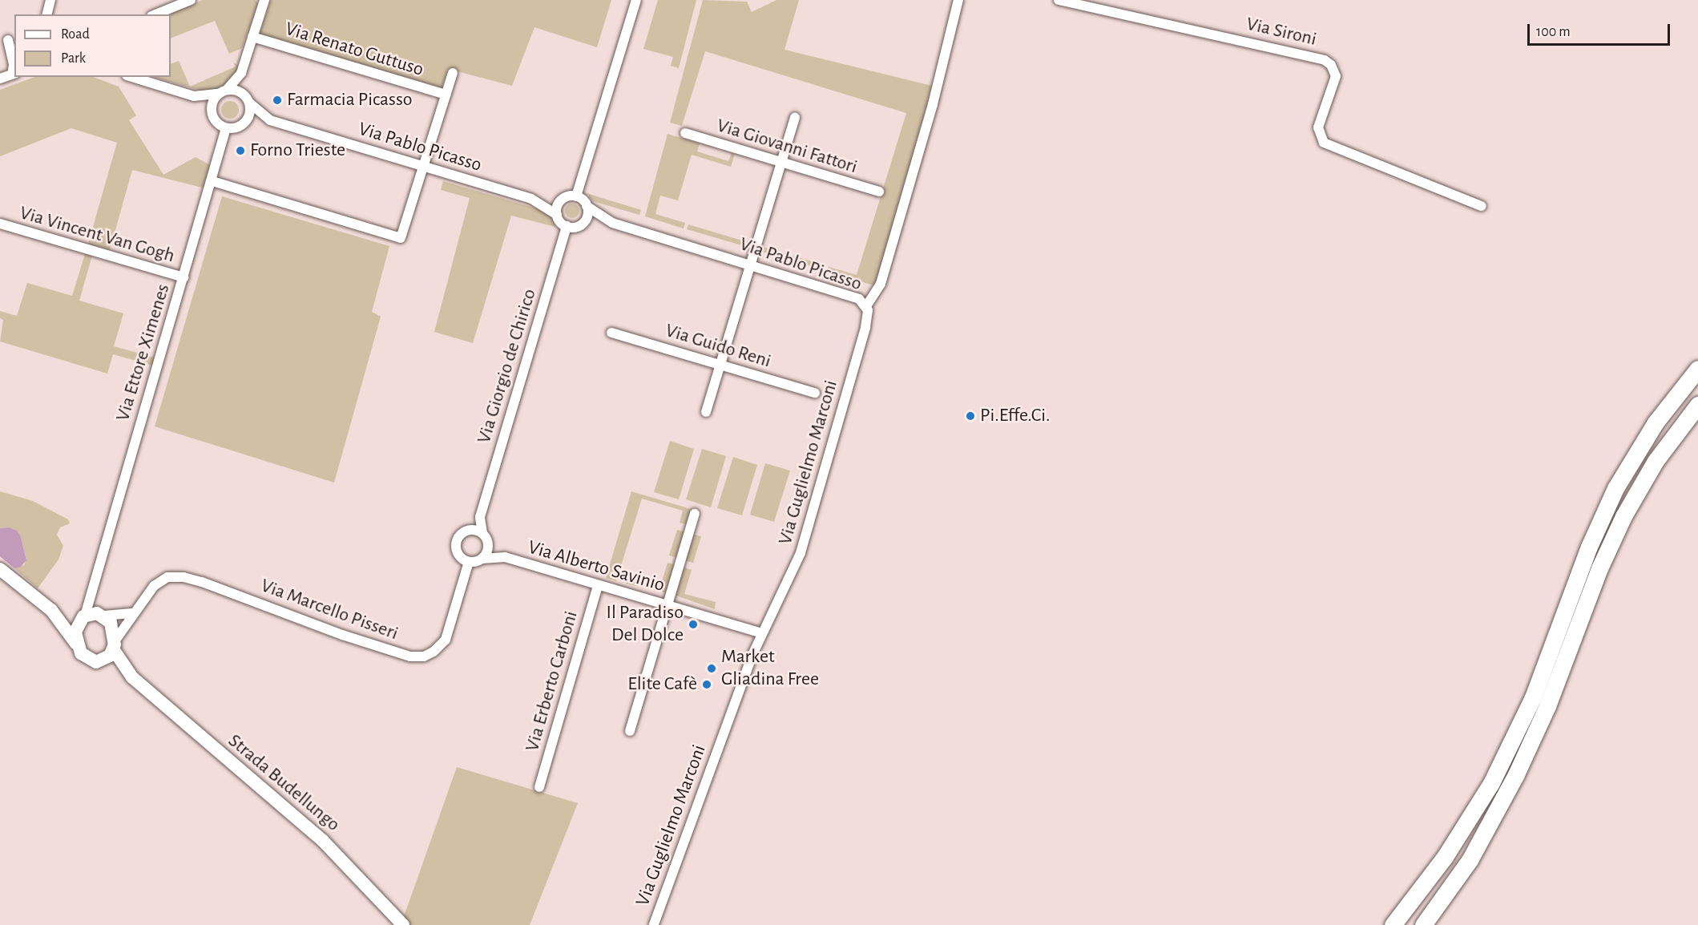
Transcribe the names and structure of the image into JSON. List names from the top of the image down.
{
  "streets": {
    "street": [
      "Via Sironi",
      "Via Renato Guttuso",
      "Via Giovanni Fattori",
      "Via Pablo Picasso",
      "Via Vincent Van Gogh",
      "Via Guido Reni",
      "Via Ettore Ximenes",
      "Via Giorgio de Chirico",
      "Via Guglielmo Marconi",
      "Via Alberto Savinio",
      "Via Marcello Pisseri",
      "Via Erberto Carboni",
      "Strada Budellungo"
    ]
  },
  "crossings": [
    ["Via Pablo Picasso", "Via Ettore Ximenes"],
    ["Via Pablo Picasso", "Via Giorgio de Chirico"],
    ["Via Pablo Picasso", "Via Guglielmo Marconi"],
    ["Via Vincent Van Gogh", "Via Ettore Ximenes"],
    ["Via Ettore Ximenes", "Via Marcello Pisseri"],
    ["Via Ettore Ximenes", "Strada Budellungo"],
    ["Via Guglielmo Marconi", "Via Alberto Savinio"],
    ["Via Alberto Savinio", "Via Erberto Carboni"],
    ["Via Marcello Pisseri", "Strada Budellungo"]
  ],
  "places": [
    "Farmacia Picasso",
    "Forno Trieste",
    "Pi.Effe.Ci.",
    "Il Paradiso Del Dolce",
    "Market Gliadina Free",
    "Elite Cafè"
  ],
  "legend": ["Road", "Park"],
  "scale_bar": "100 m"
}
